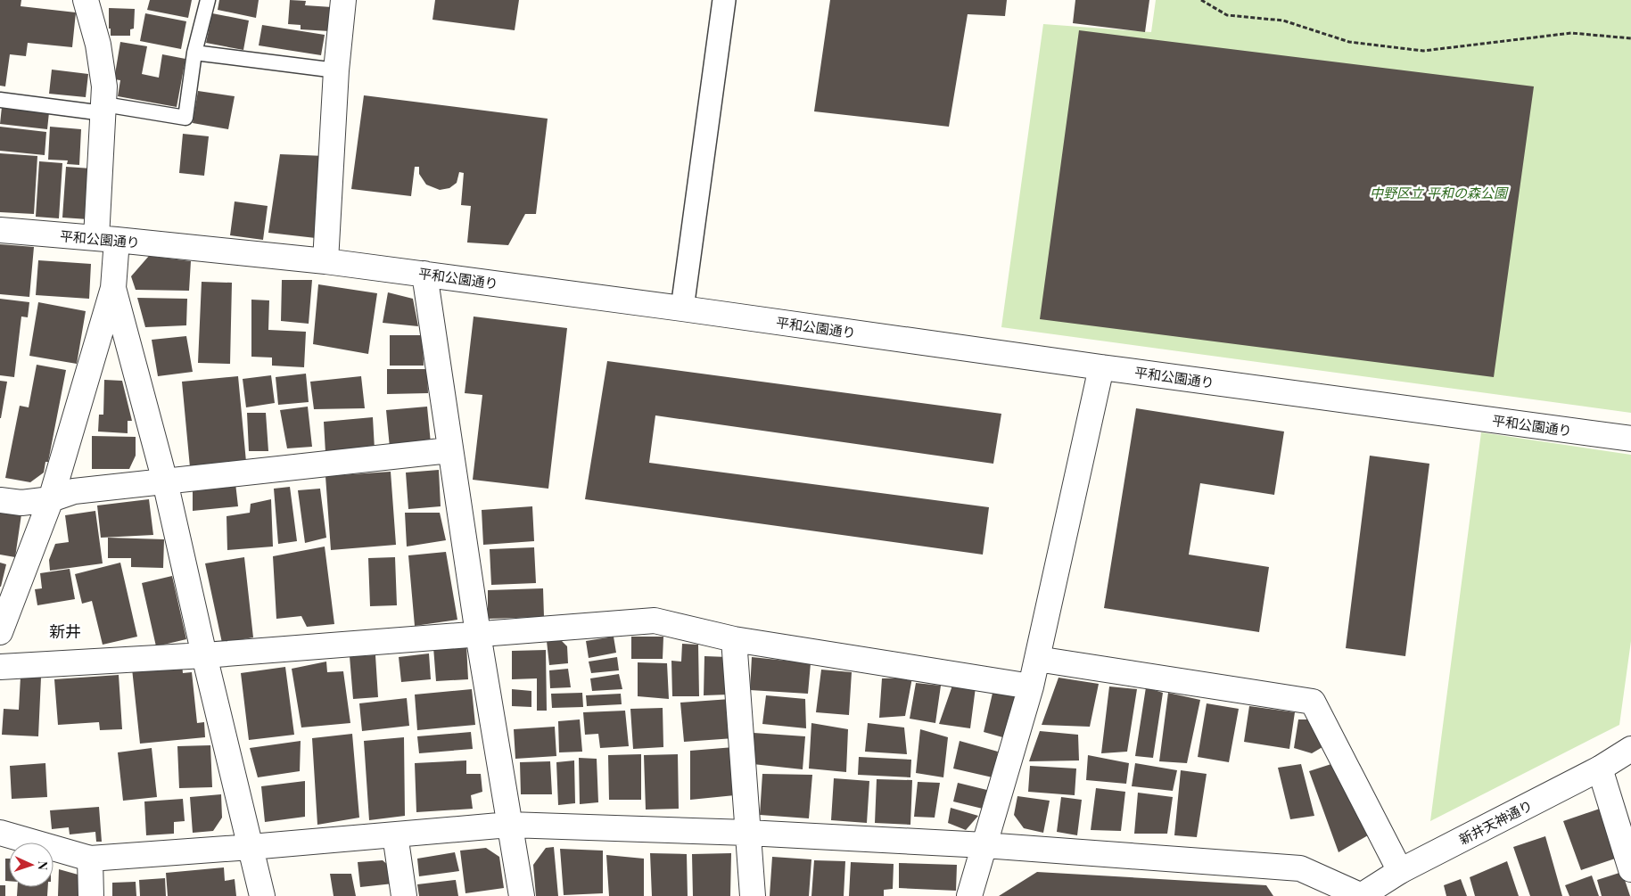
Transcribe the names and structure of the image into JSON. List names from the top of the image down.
{
  "streets": {
    "street": ["平和公園通り", "新井天神通り"]
  },
  "districts": ["新井"],
  "parks": ["中野区立 平和の森公園"],
  "north": "right"
}
